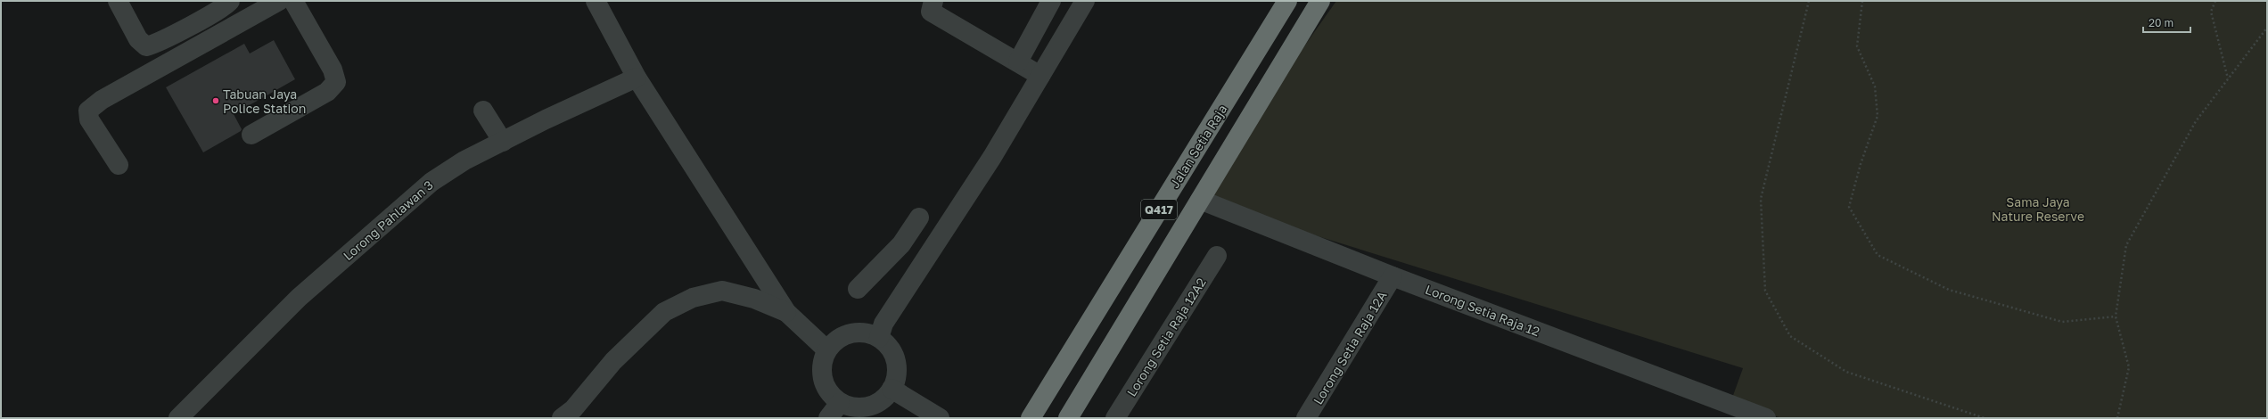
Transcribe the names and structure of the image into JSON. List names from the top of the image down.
{
  "streets": {
    "highway": ["Jalan Setia Raja", "Q417"],
    "street": [
      "Lorong Pahlawan 3",
      "Lorong Setia Raja 12",
      "Lorong Setia Raja 12A2",
      "Lorong Setia Raja 12A"
    ]
  },
  "crossings": [
    ["Q417", "Lorong Setia Raja 12"],
    ["Lorong Setia Raja 12", "Lorong Setia Raja 12A"]
  ],
  "parks": ["Sama Jaya Nature Reserve"],
  "places": ["Tabuan Jaya Police Station"],
  "scale_bar": "20 m"
}
